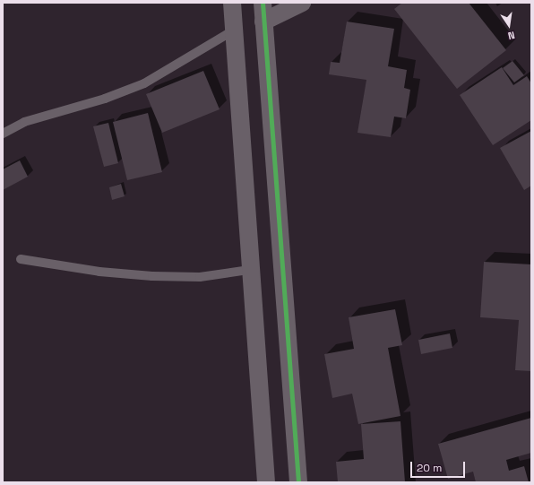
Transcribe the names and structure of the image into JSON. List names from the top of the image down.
{
  "scale_bar": "20 m",
  "north": "bottom"
}
